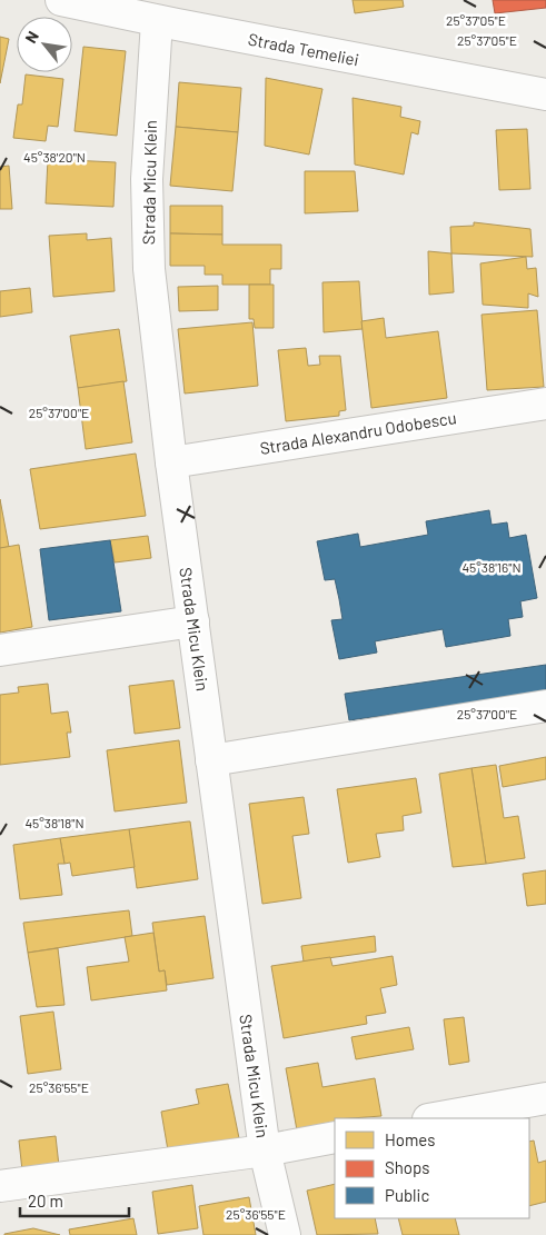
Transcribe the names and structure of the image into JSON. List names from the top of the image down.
{
  "streets": {
    "street": ["Strada Temeliei", "Strada Micu Klein", "Strada Alexandru Odobescu"]
  },
  "crossings": [
    ["Strada Temeliei", "Strada Micu Klein"],
    ["Strada Micu Klein", "Strada Alexandru Odobescu"]
  ],
  "legend": ["Homes", "Shops", "Public"],
  "scale_bar": "20 m",
  "north": "top left",
  "coordinates": [
    "25°37'05\"E",
    "45°38'20\"N",
    "25°37'00\"E",
    "45°38'16\"N",
    "45°38'18\"N",
    "25°36'55\"E"
  ]
}
